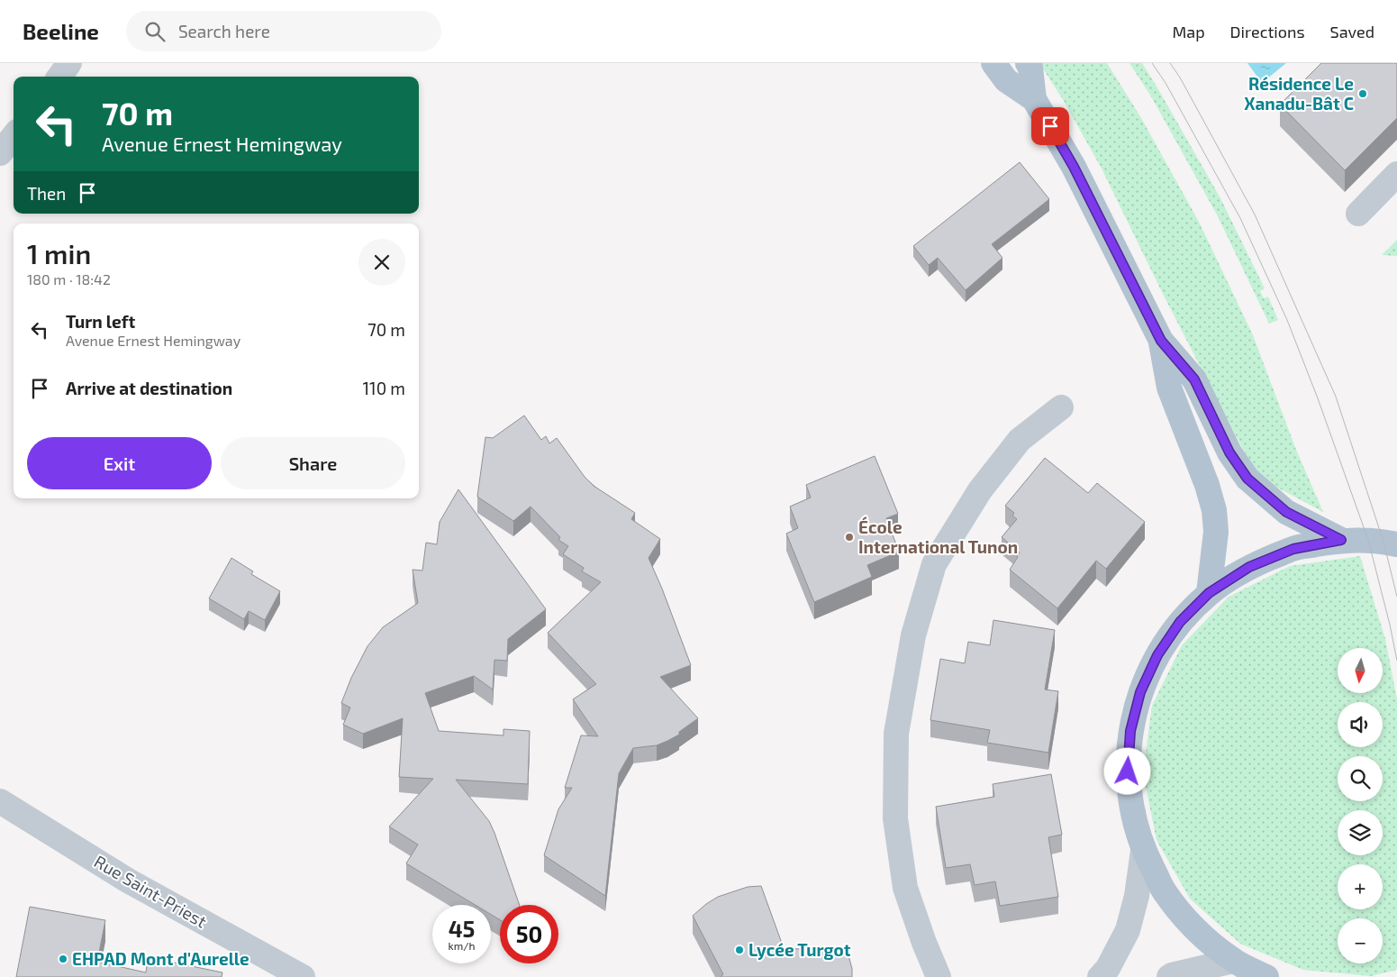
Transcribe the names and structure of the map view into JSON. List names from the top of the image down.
{
  "streets": {
    "street": ["Rue Saint-Priest"]
  },
  "places": [
    "Résidence Le Xanadu-Bât C",
    "École International Tunon",
    "Lycée Turgot",
    "EHPAD Mont d'Aurelle"
  ],
  "north": "bottom",
  "page": {
    "header": "Beeline",
    "search": "Search here",
    "nav": ["Map", "Directions", "Saved"],
    "turn": ["70 m", "Avenue Ernest Hemingway"],
    "then": "Then",
    "heading": ["1 min", "180 m · 18:42"],
    "list": [
      {
        "name": "Turn left",
        "note": "Avenue Ernest Hemingway",
        "value": "70 m"
      },
      {
        "name": "Arrive at destination",
        "value": "110 m"
      }
    ],
    "buttons": ["Exit", "Share"],
    "map_buttons": ["+", "−"],
    "speed": "45 km/h",
    "limit": "50"
  }
}
